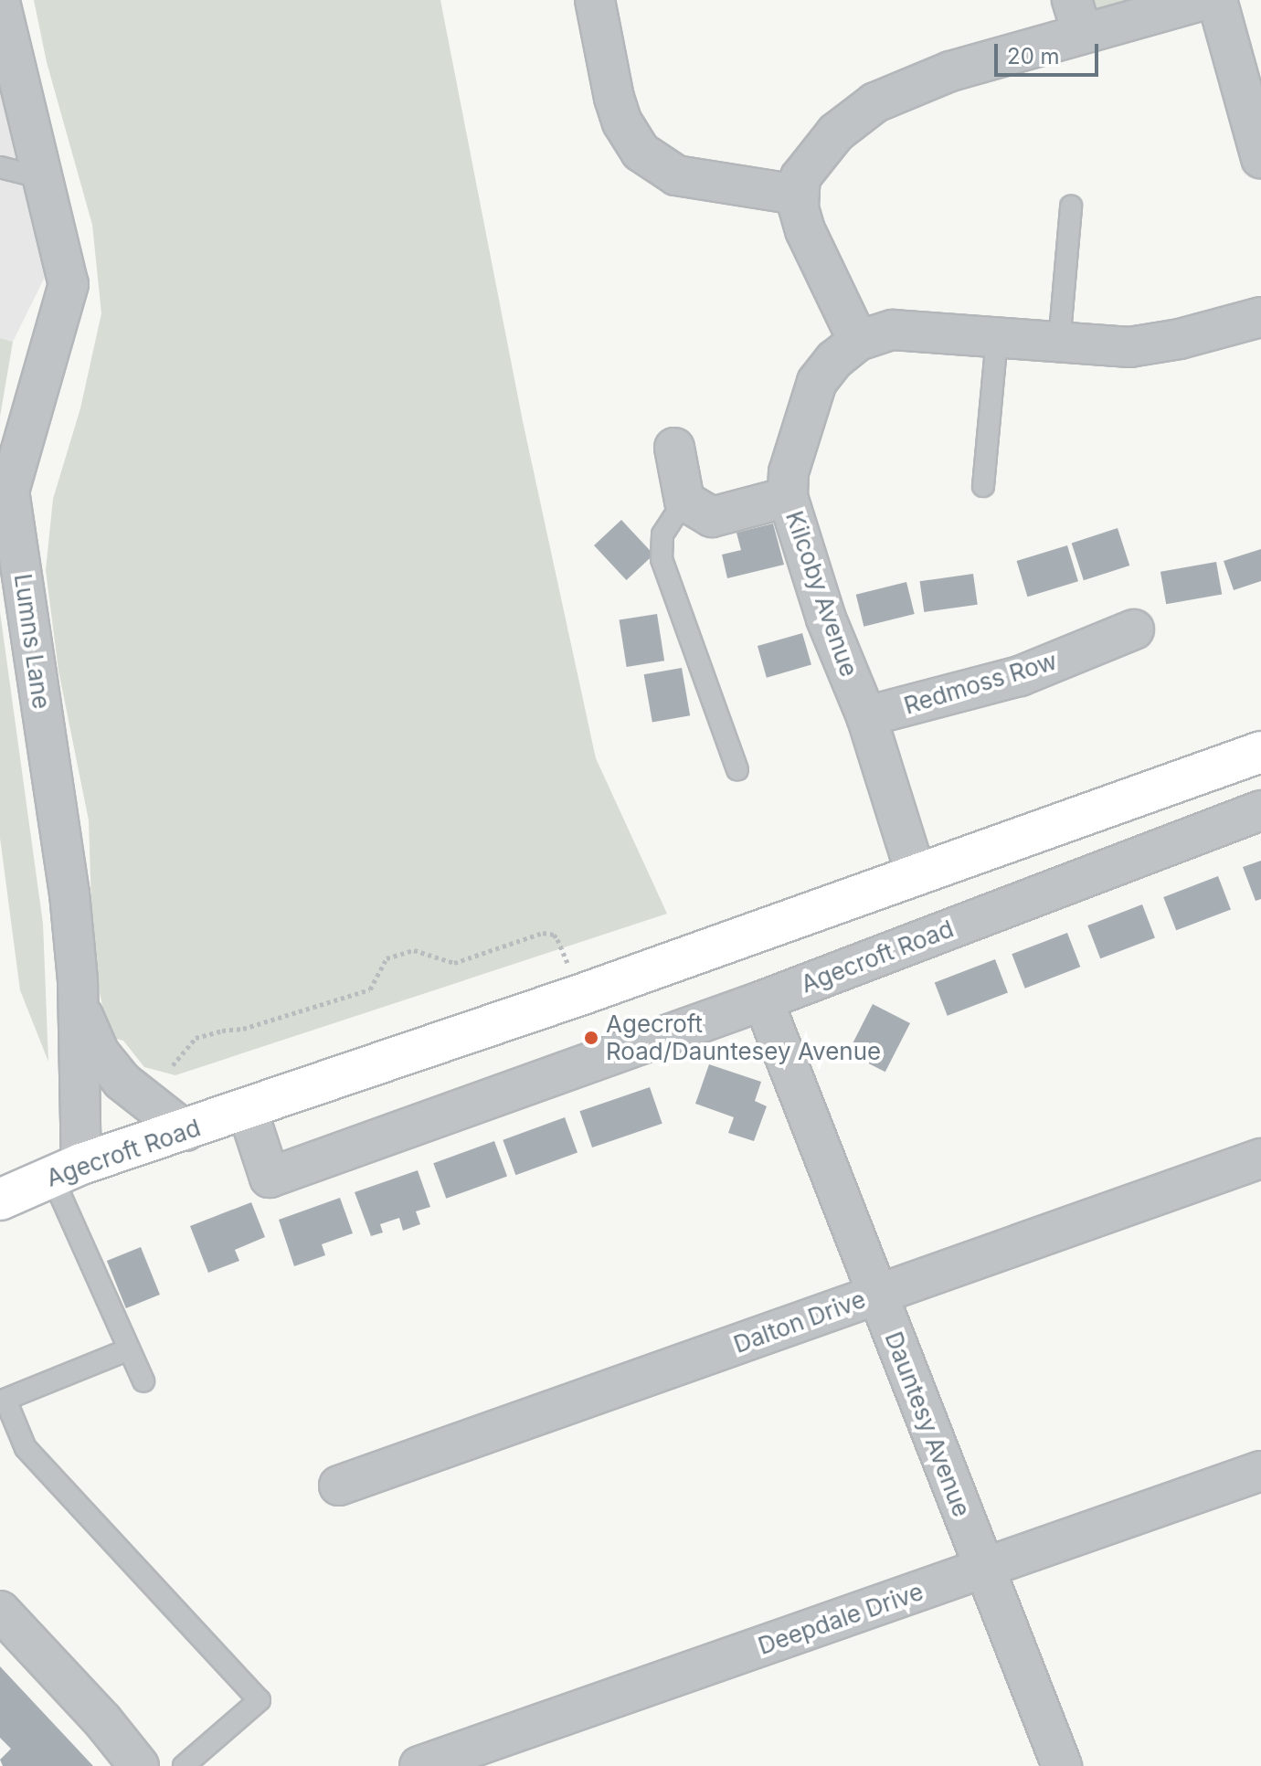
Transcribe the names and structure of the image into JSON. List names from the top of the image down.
{
  "streets": {
    "main road": ["Agecroft Road"],
    "street": [
      "Kilcoby Avenue",
      "Lumns Lane",
      "Redmoss Row",
      "Dalton Drive",
      "Dauntesy Avenue",
      "Deepdale Drive"
    ]
  },
  "crossings": [
    ["Kilcoby Avenue", "Redmoss Row"],
    ["Kilcoby Avenue", "Agecroft Road"],
    ["Lumns Lane", "Agecroft Road"],
    ["Agecroft Road", "Dauntesy Avenue"],
    ["Dalton Drive", "Dauntesy Avenue"],
    ["Dauntesy Avenue", "Deepdale Drive"]
  ],
  "places": ["Agecroft Road/Dauntesey Avenue"],
  "scale_bar": "20 m"
}
